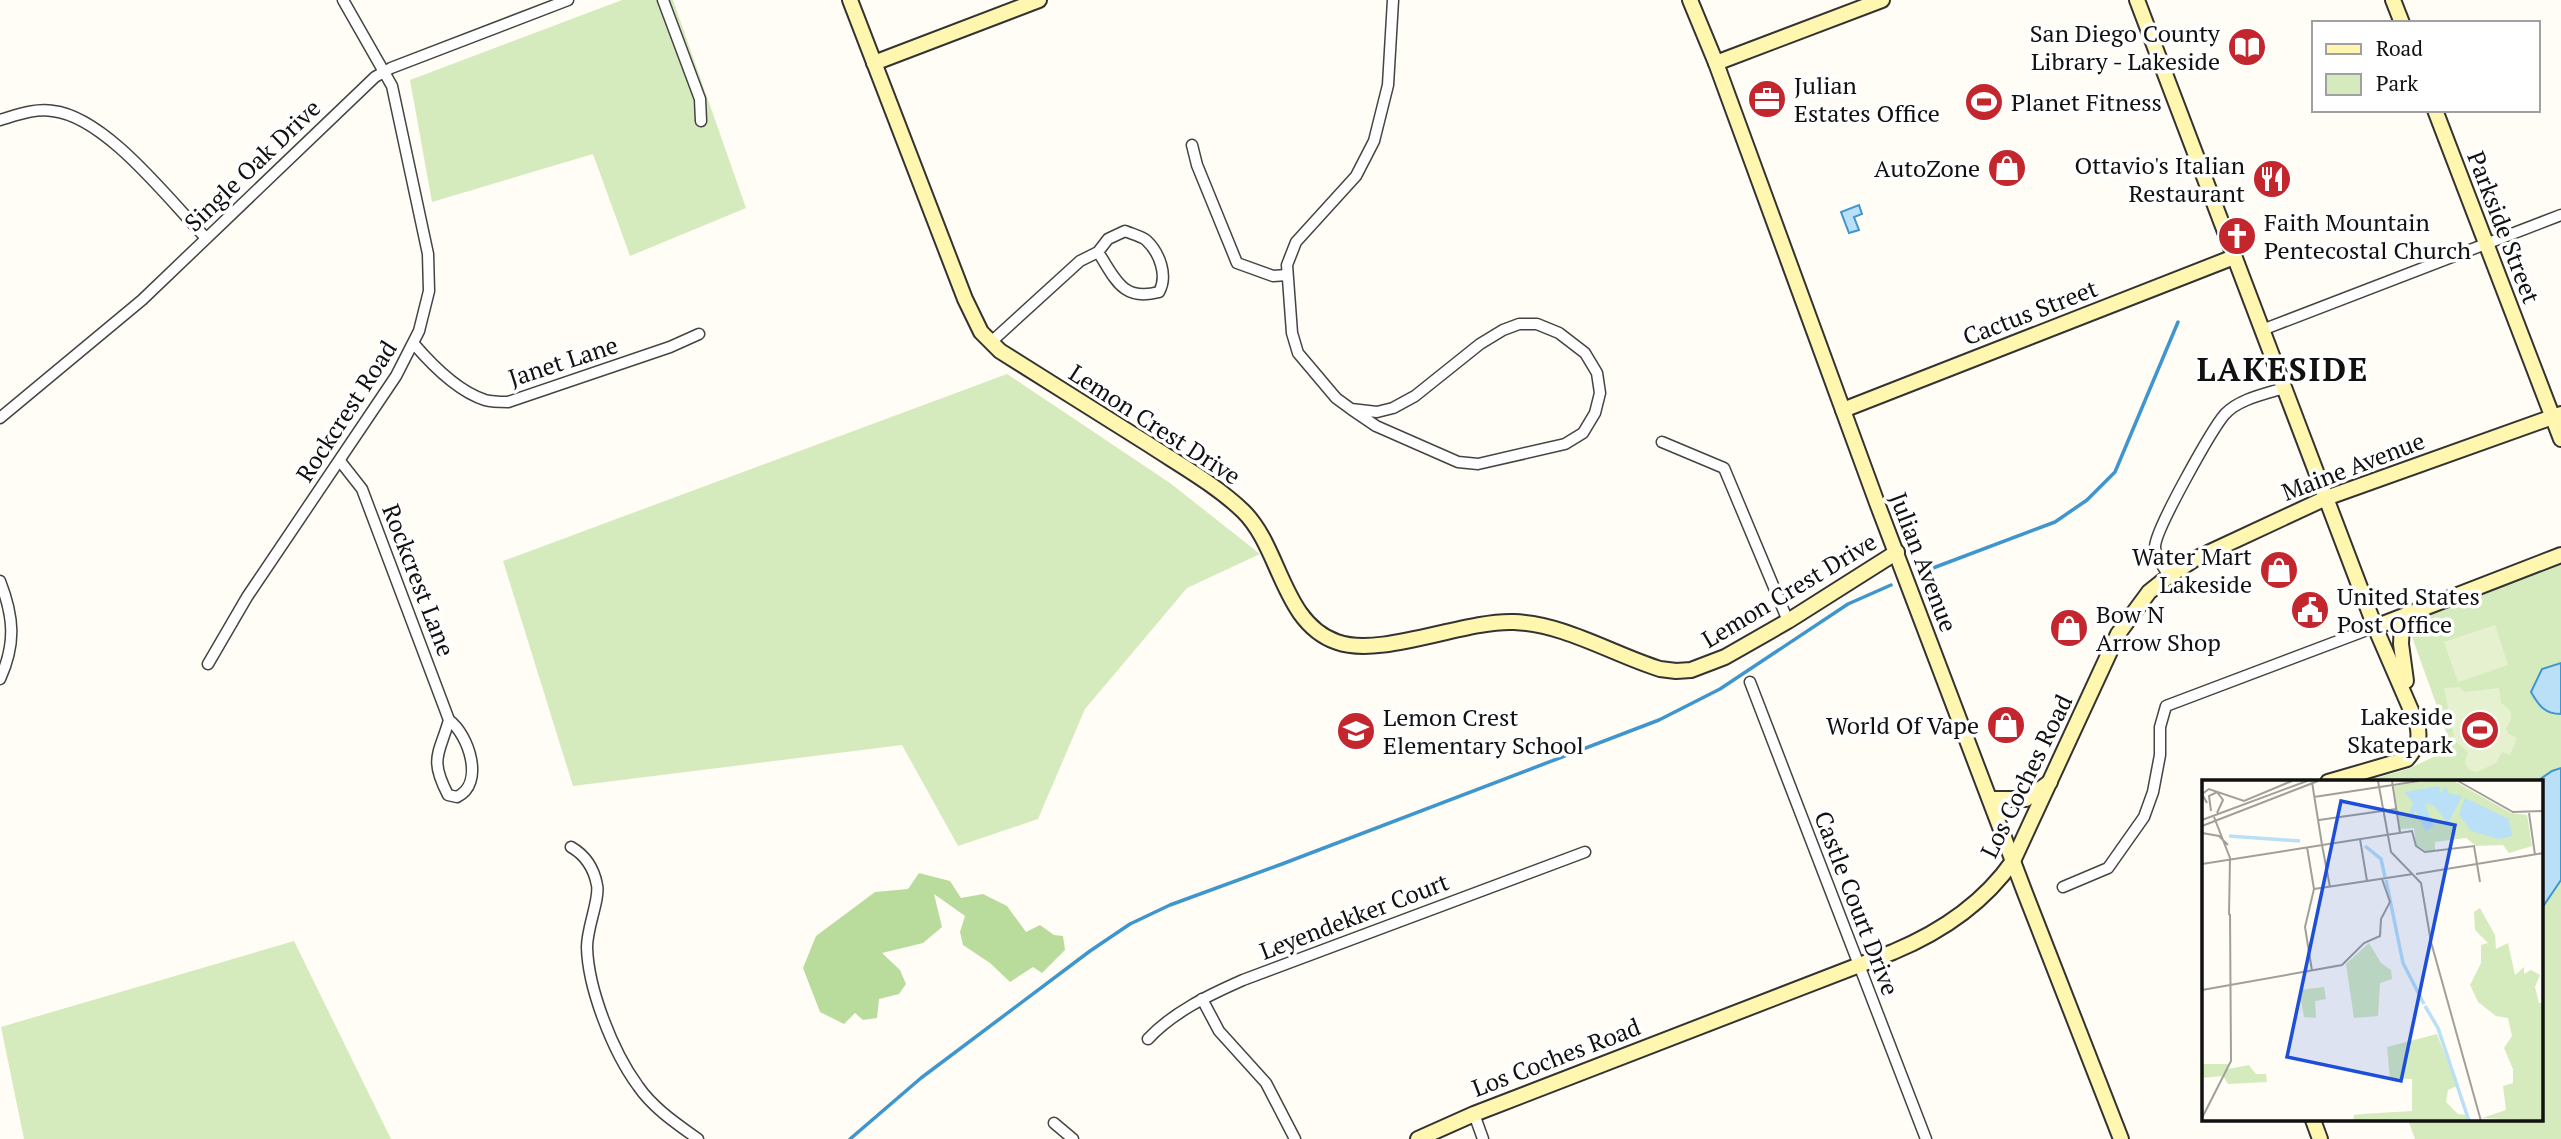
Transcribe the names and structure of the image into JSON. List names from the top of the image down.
{
  "streets": {
    "street": [
      "Single Oak Drive",
      "Parkside Street",
      "Cactus Street",
      "Janet Lane",
      "Rockcrest Road",
      "Lemon Crest Drive",
      "Maine Avenue",
      "Julian Avenue",
      "Rockcrest Lane",
      "Los Coches Road",
      "Castle Court Drive",
      "Leyendekker Court"
    ]
  },
  "crossings": [
    ["Single Oak Drive", "Rockcrest Road"],
    ["Parkside Street", "Maine Avenue"],
    ["Cactus Street", "Julian Avenue"],
    ["Janet Lane", "Rockcrest Road"],
    ["Rockcrest Road", "Rockcrest Lane"],
    ["Lemon Crest Drive", "Julian Avenue"],
    ["Maine Avenue", "Los Coches Road"],
    ["Julian Avenue", "Los Coches Road"],
    ["Los Coches Road", "Castle Court Drive"]
  ],
  "districts": ["LAKESIDE"],
  "places": {
    "library": ["San Diego County Library - Lakeside"],
    "office": ["Julian Estates Office"],
    "sports": ["Planet Fitness", "Lakeside Skatepark"],
    "shop": [
      "AutoZone",
      "Water Mart Lakeside",
      "Bow N Arrow Shop",
      "World Of Vape"
    ],
    "restaurant": ["Ottavio's Italian Restaurant"],
    "church": ["Faith Mountain Pentecostal Church"],
    "public building": ["United States Post Office"],
    "school or university": ["Lemon Crest Elementary School"]
  },
  "legend": ["Road", "Park"]
}
